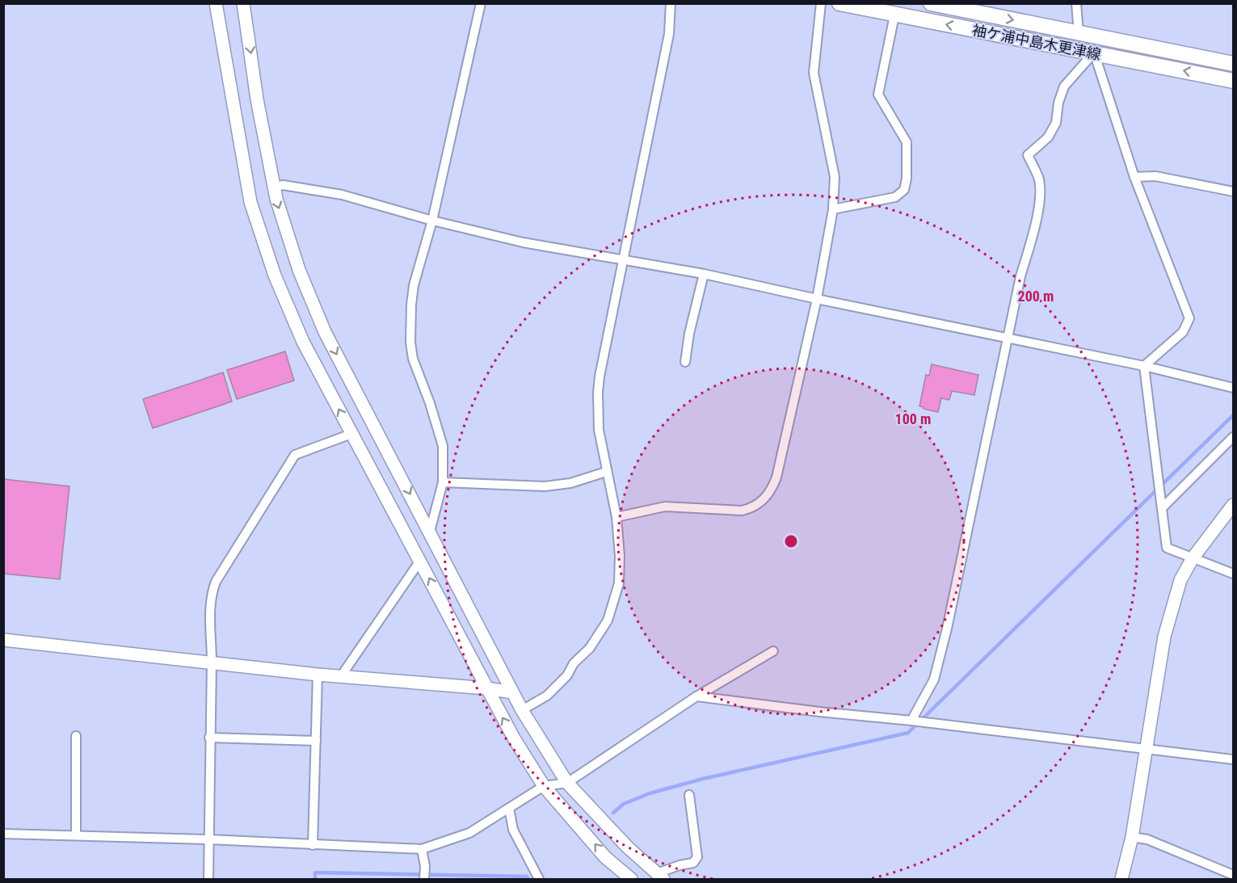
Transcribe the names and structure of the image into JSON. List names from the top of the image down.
{
  "streets": {
    "main road": ["袖ケ浦中島木更津線"]
  },
  "rings": ["200 m", "100 m"]
}
